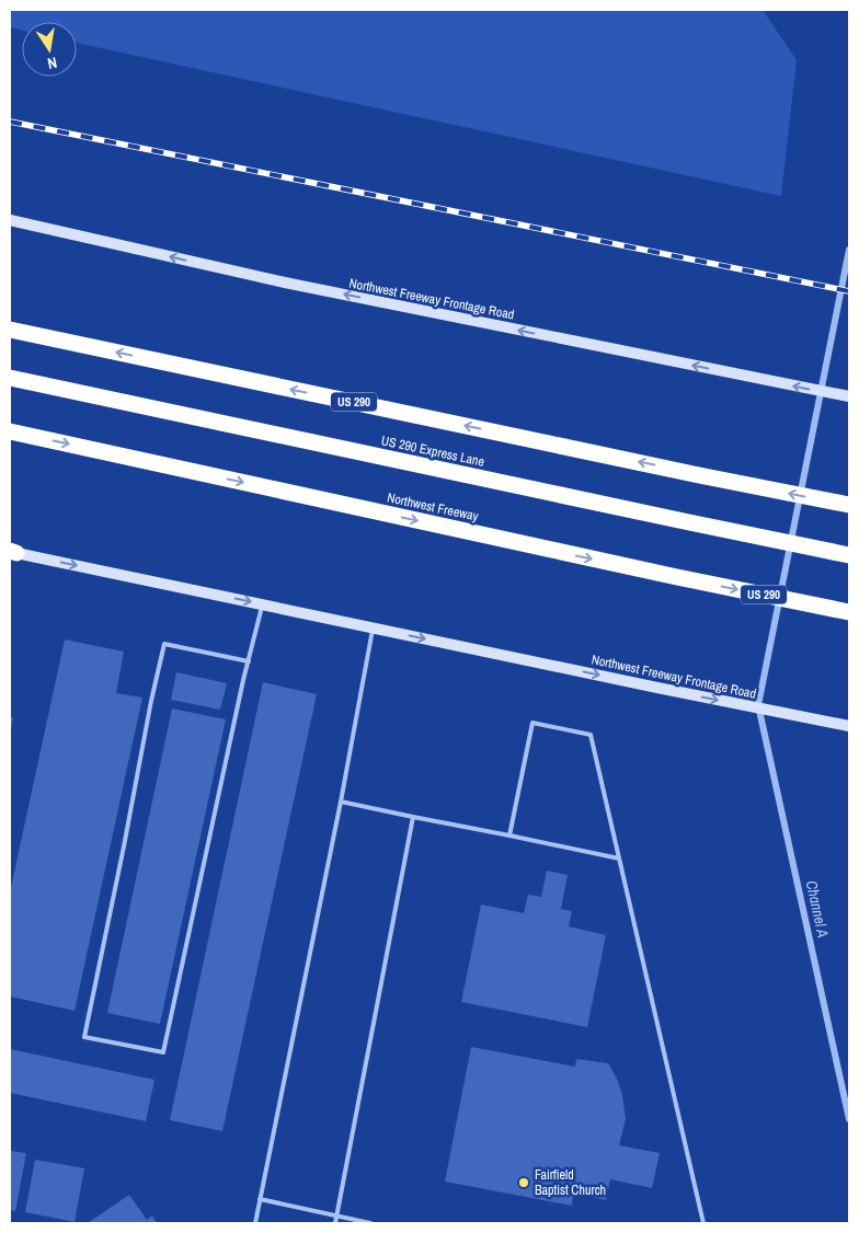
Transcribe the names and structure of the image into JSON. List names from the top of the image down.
{
  "streets": {
    "highway": ["US 290", "US 290 Express Lane", "Northwest Freeway"],
    "main road": ["Northwest Freeway Frontage Road"]
  },
  "water": ["Channel A"],
  "places": ["Fairfield Baptist Church"],
  "north": "bottom"
}
